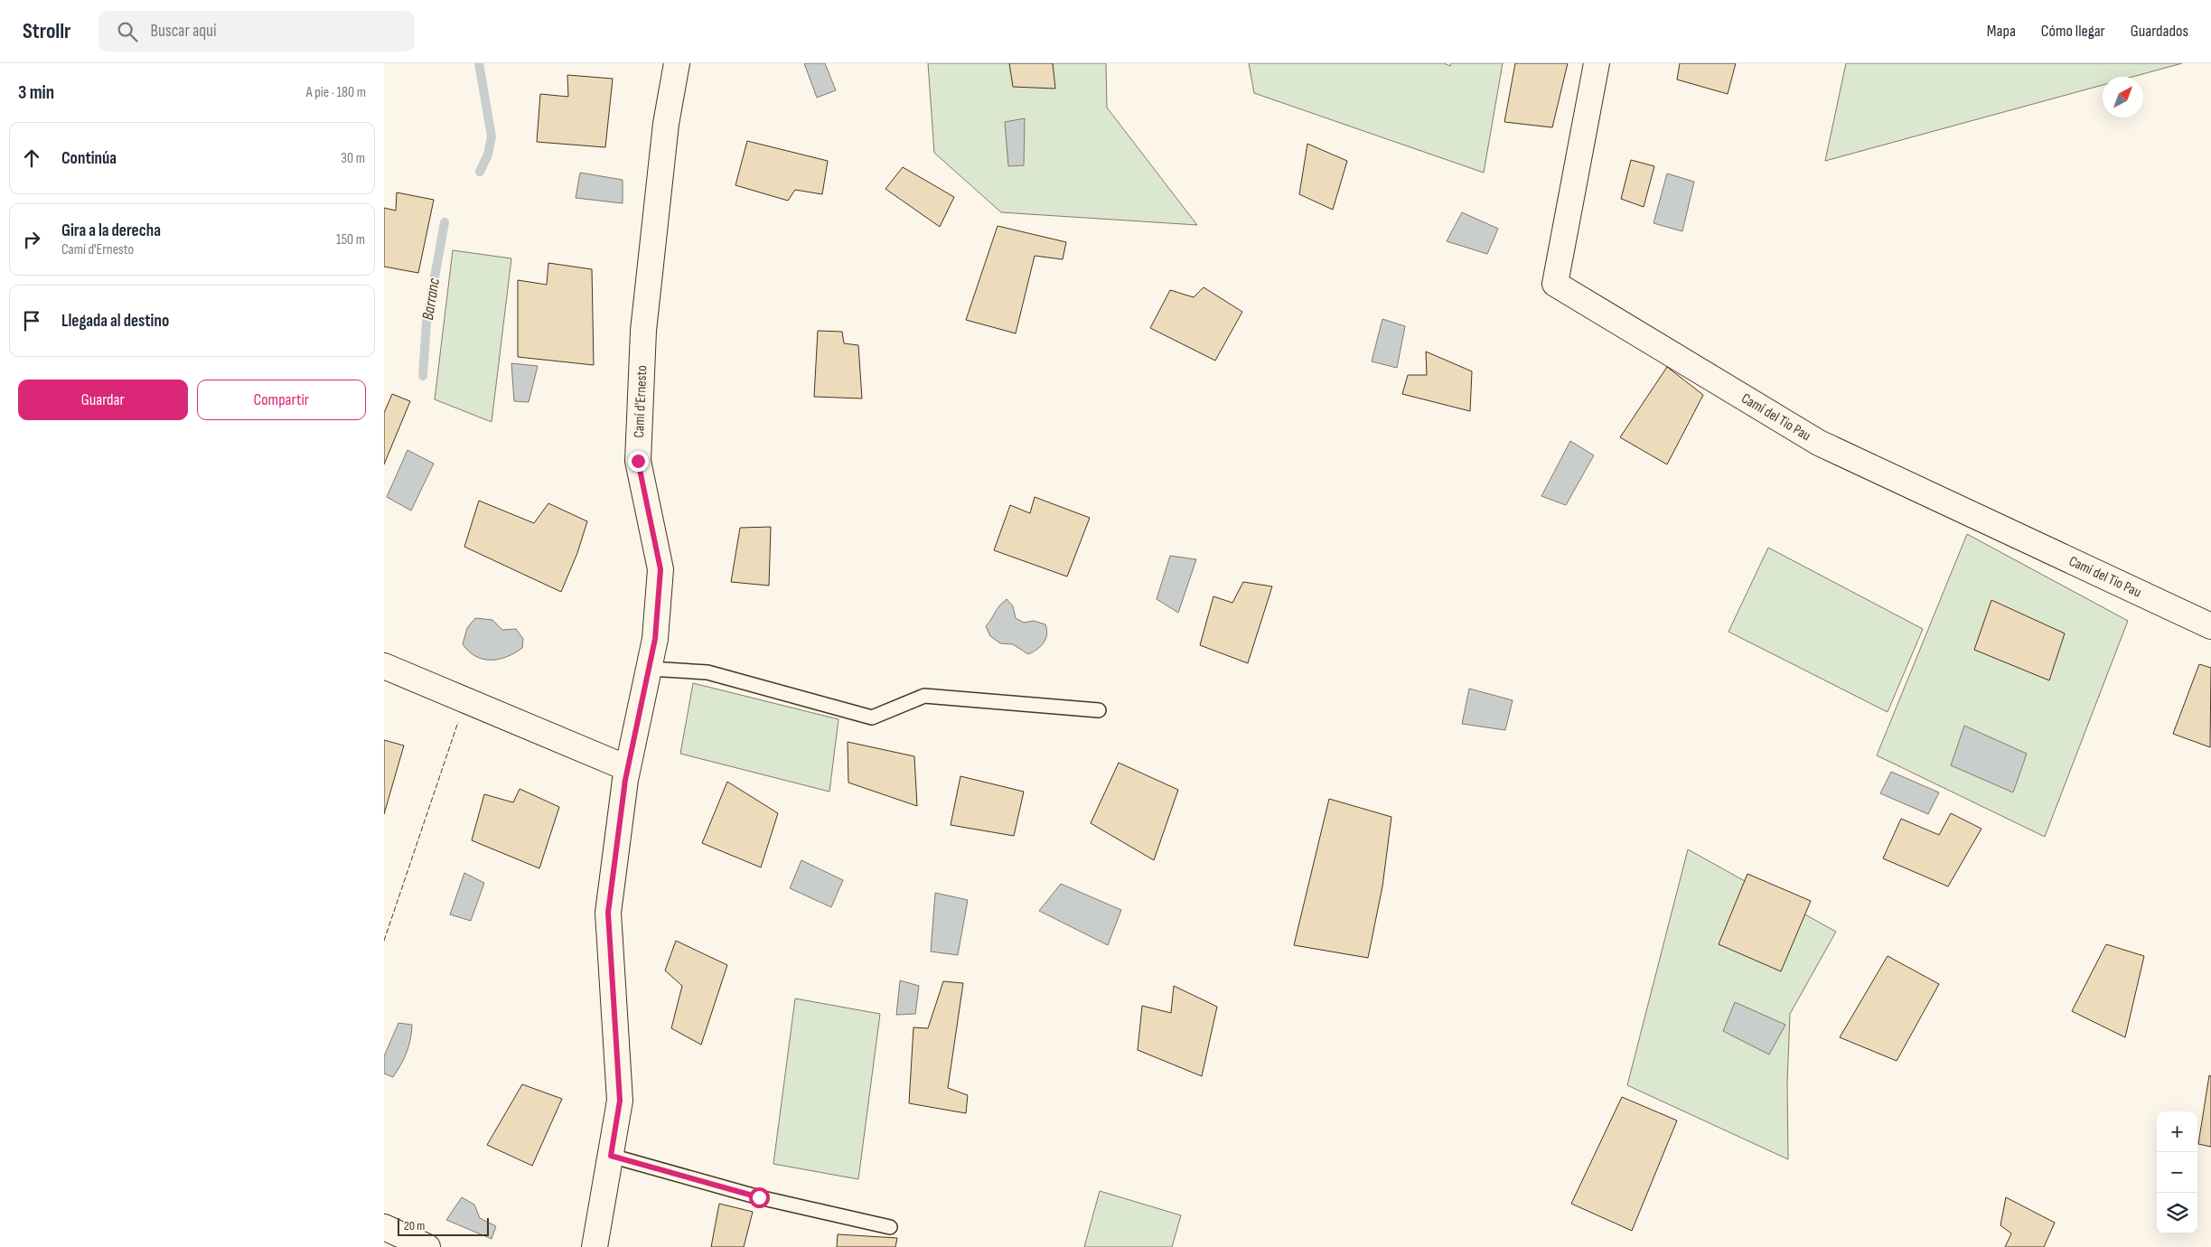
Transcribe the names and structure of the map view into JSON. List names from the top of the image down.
{
  "streets": {
    "street": ["Camí d'Ernesto", "Camí del Tio Pau"]
  },
  "water": ["Barranc"],
  "scale_bar": "20 m",
  "north": "top right",
  "page": {
    "header": "Strollr",
    "search": "Buscar aquí",
    "nav": ["Mapa", "Cómo llegar", "Guardados"],
    "heading": ["3 min", "A pie · 180 m"],
    "list": [
      ["Continúa", "30 m"],
      ["Gira a la derecha", "Camí d'Ernesto", "150 m"],
      "Llegada al destino"
    ],
    "buttons": ["Guardar", "Compartir"],
    "map_buttons": ["+", "−"],
    "scale": "20 m"
  }
}
